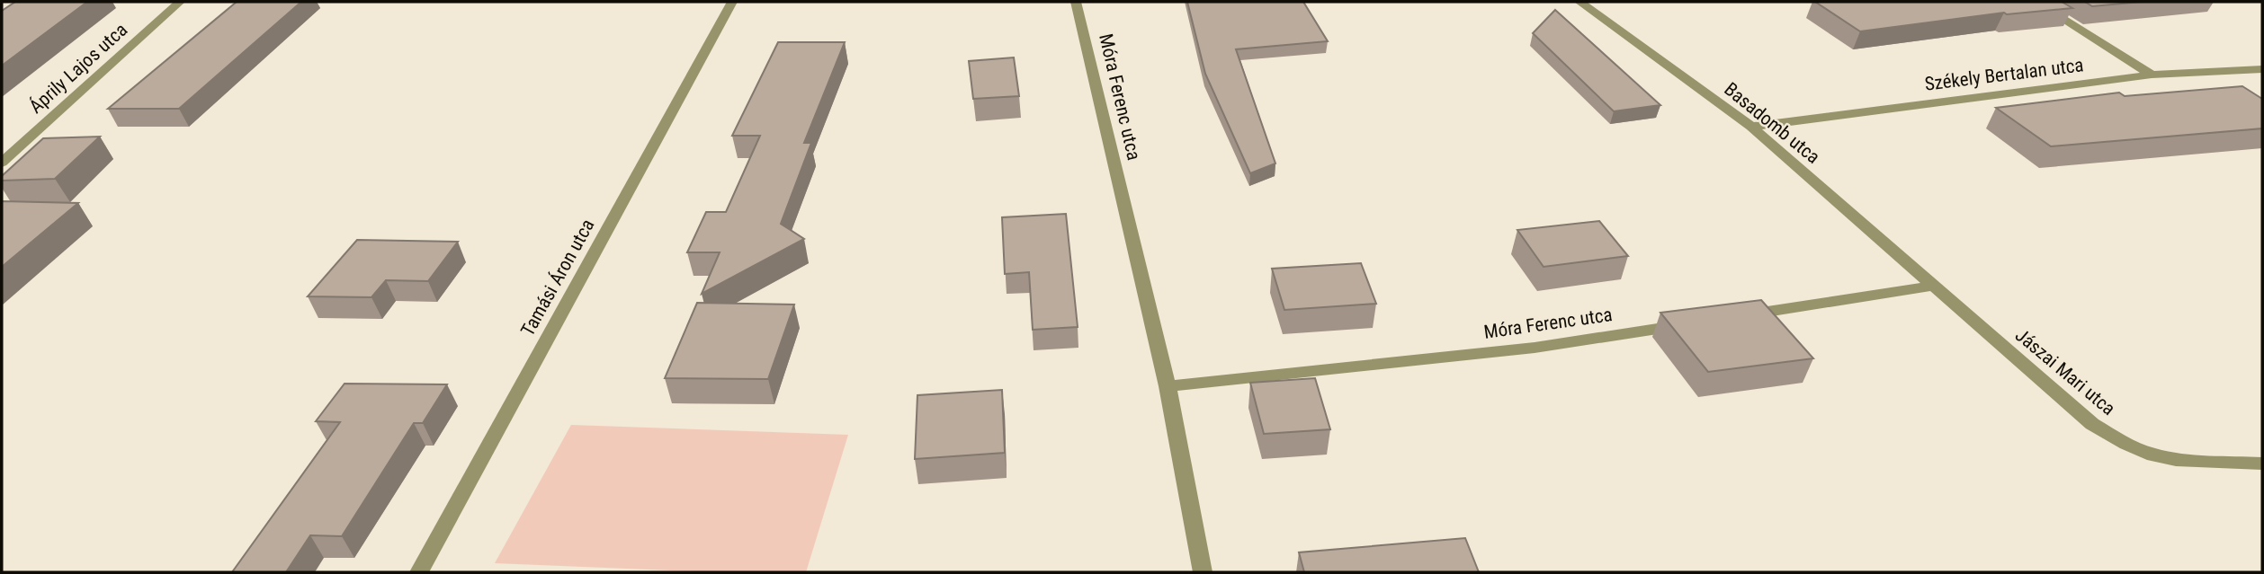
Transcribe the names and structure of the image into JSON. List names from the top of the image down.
{
  "streets": {
    "street": [
      "Áprily Lajos utca",
      "Székely Bertalan utca",
      "Móra Ferenc utca",
      "Basadomb utca",
      "Tamási Áron utca",
      "Jászai Mari utca"
    ]
  },
  "crossings": [
    ["Székely Bertalan utca", "Basadomb utca"],
    ["Basadomb utca", "Jászai Mari utca"]
  ]
}
